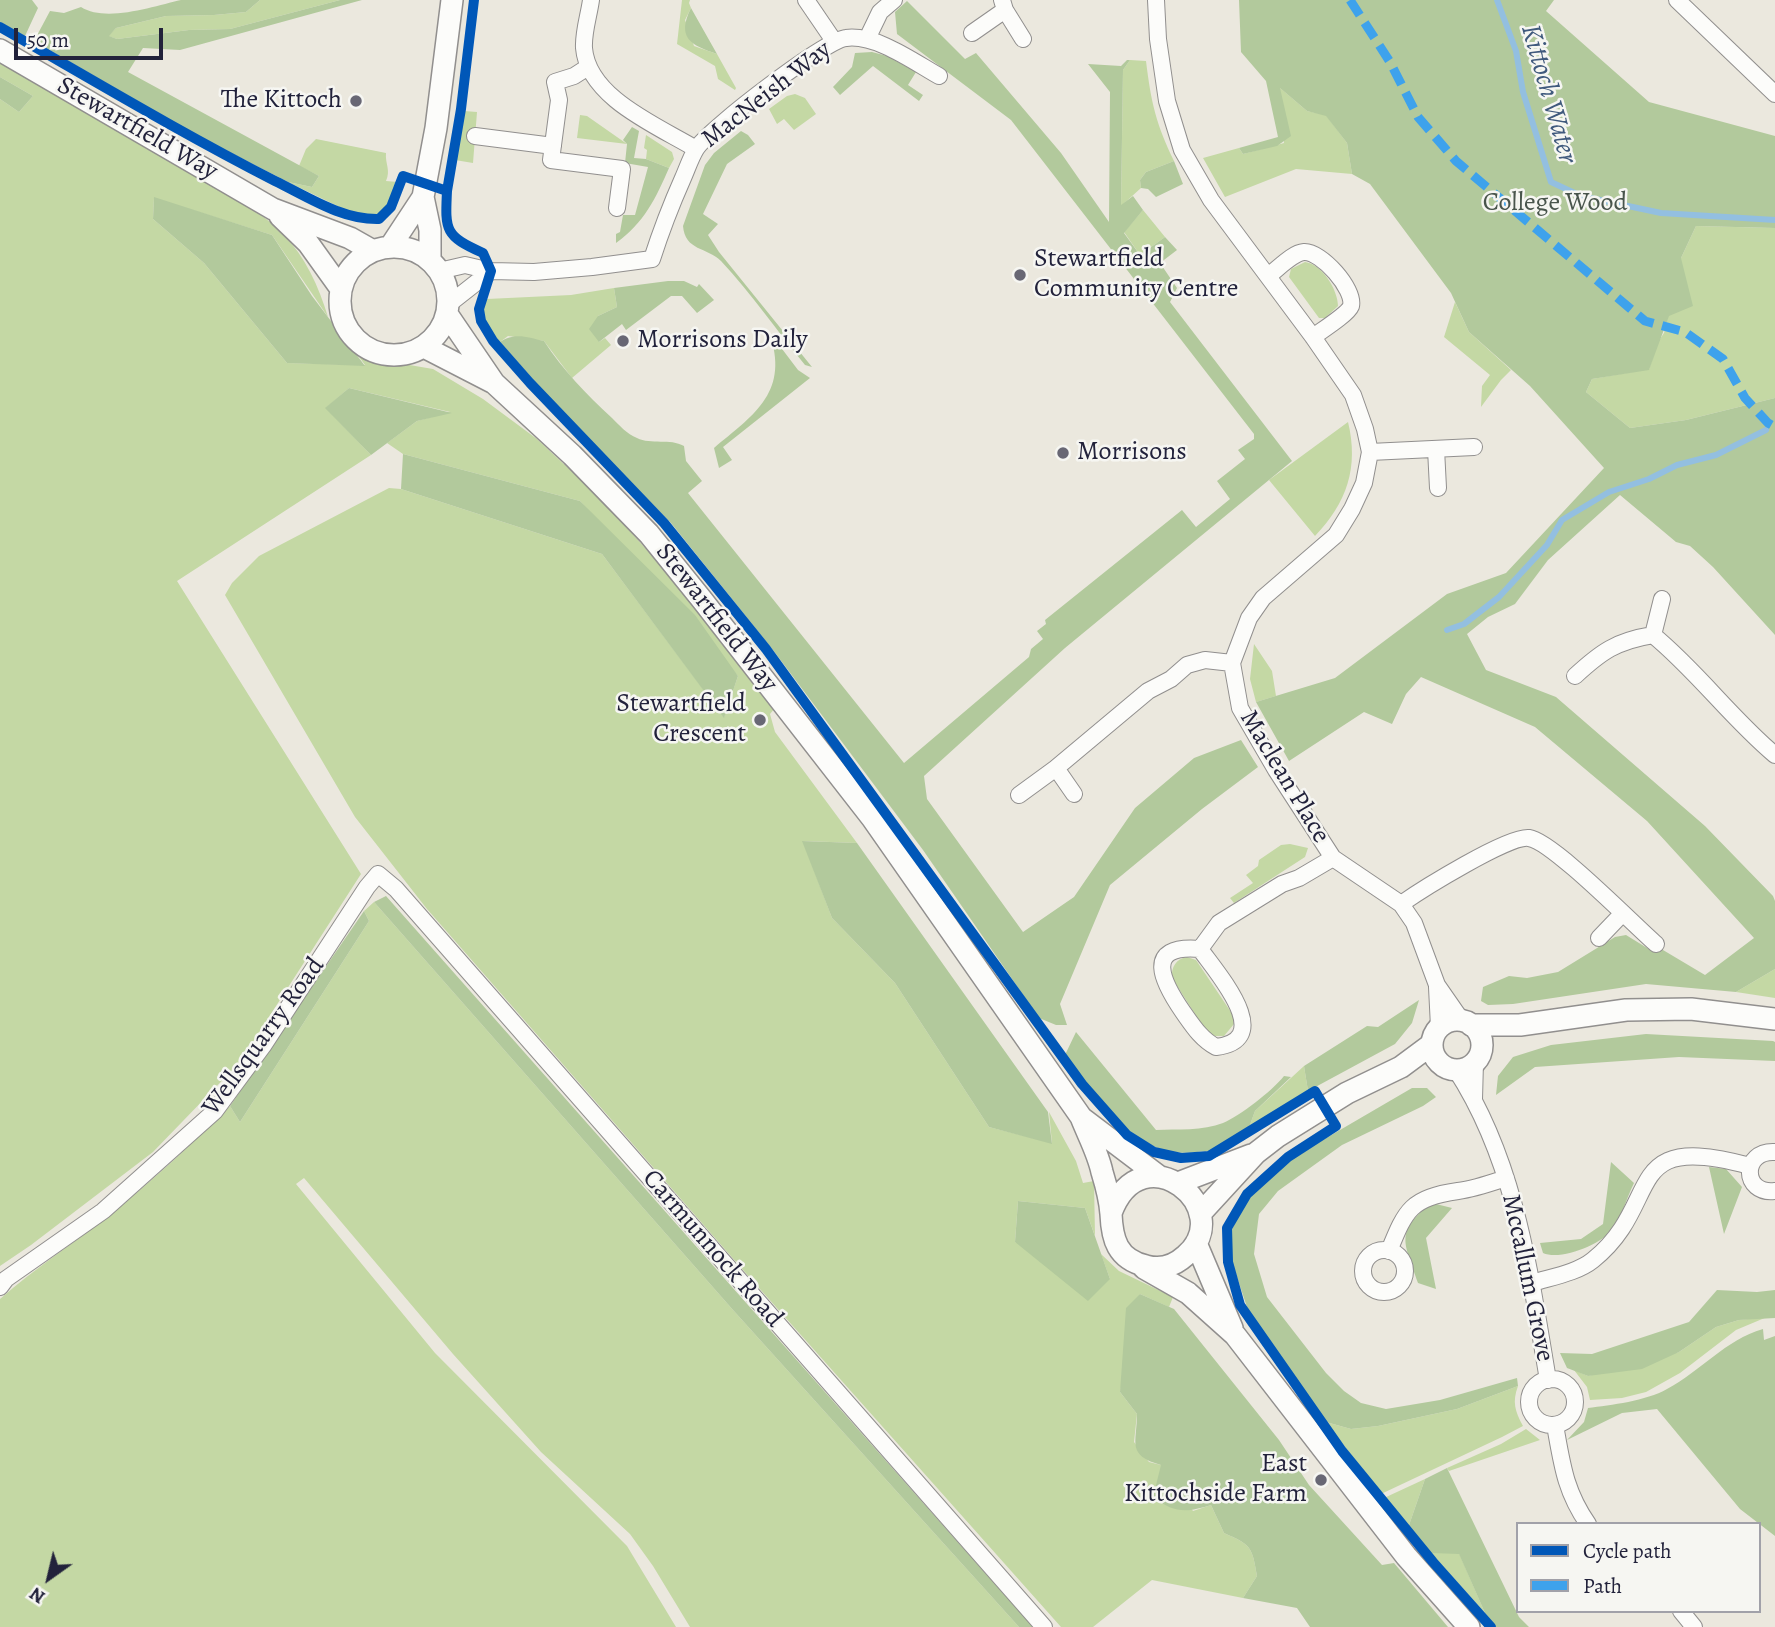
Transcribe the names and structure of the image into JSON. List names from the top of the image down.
{
  "streets": {
    "street": [
      "MacNeish Way",
      "Stewartfield Way",
      "Maclean Place",
      "Wellsquarry Road",
      "Carmunnock Road",
      "Mccallum Grove"
    ]
  },
  "crossings": [
    ["MacNeish Way", "Stewartfield Way"],
    ["Maclean Place", "Mccallum Grove"],
    ["Wellsquarry Road", "Carmunnock Road"]
  ],
  "water": ["Kittoch Water"],
  "parks": ["College Wood"],
  "places": [
    "The Kittoch",
    "Stewartfield Community Centre",
    "Morrisons Daily",
    "Morrisons",
    "Stewartfield Crescent",
    "East Kittochside Farm"
  ],
  "legend": ["Cycle path", "Path"],
  "scale_bar": "50 m",
  "north": "bottom left"
}
